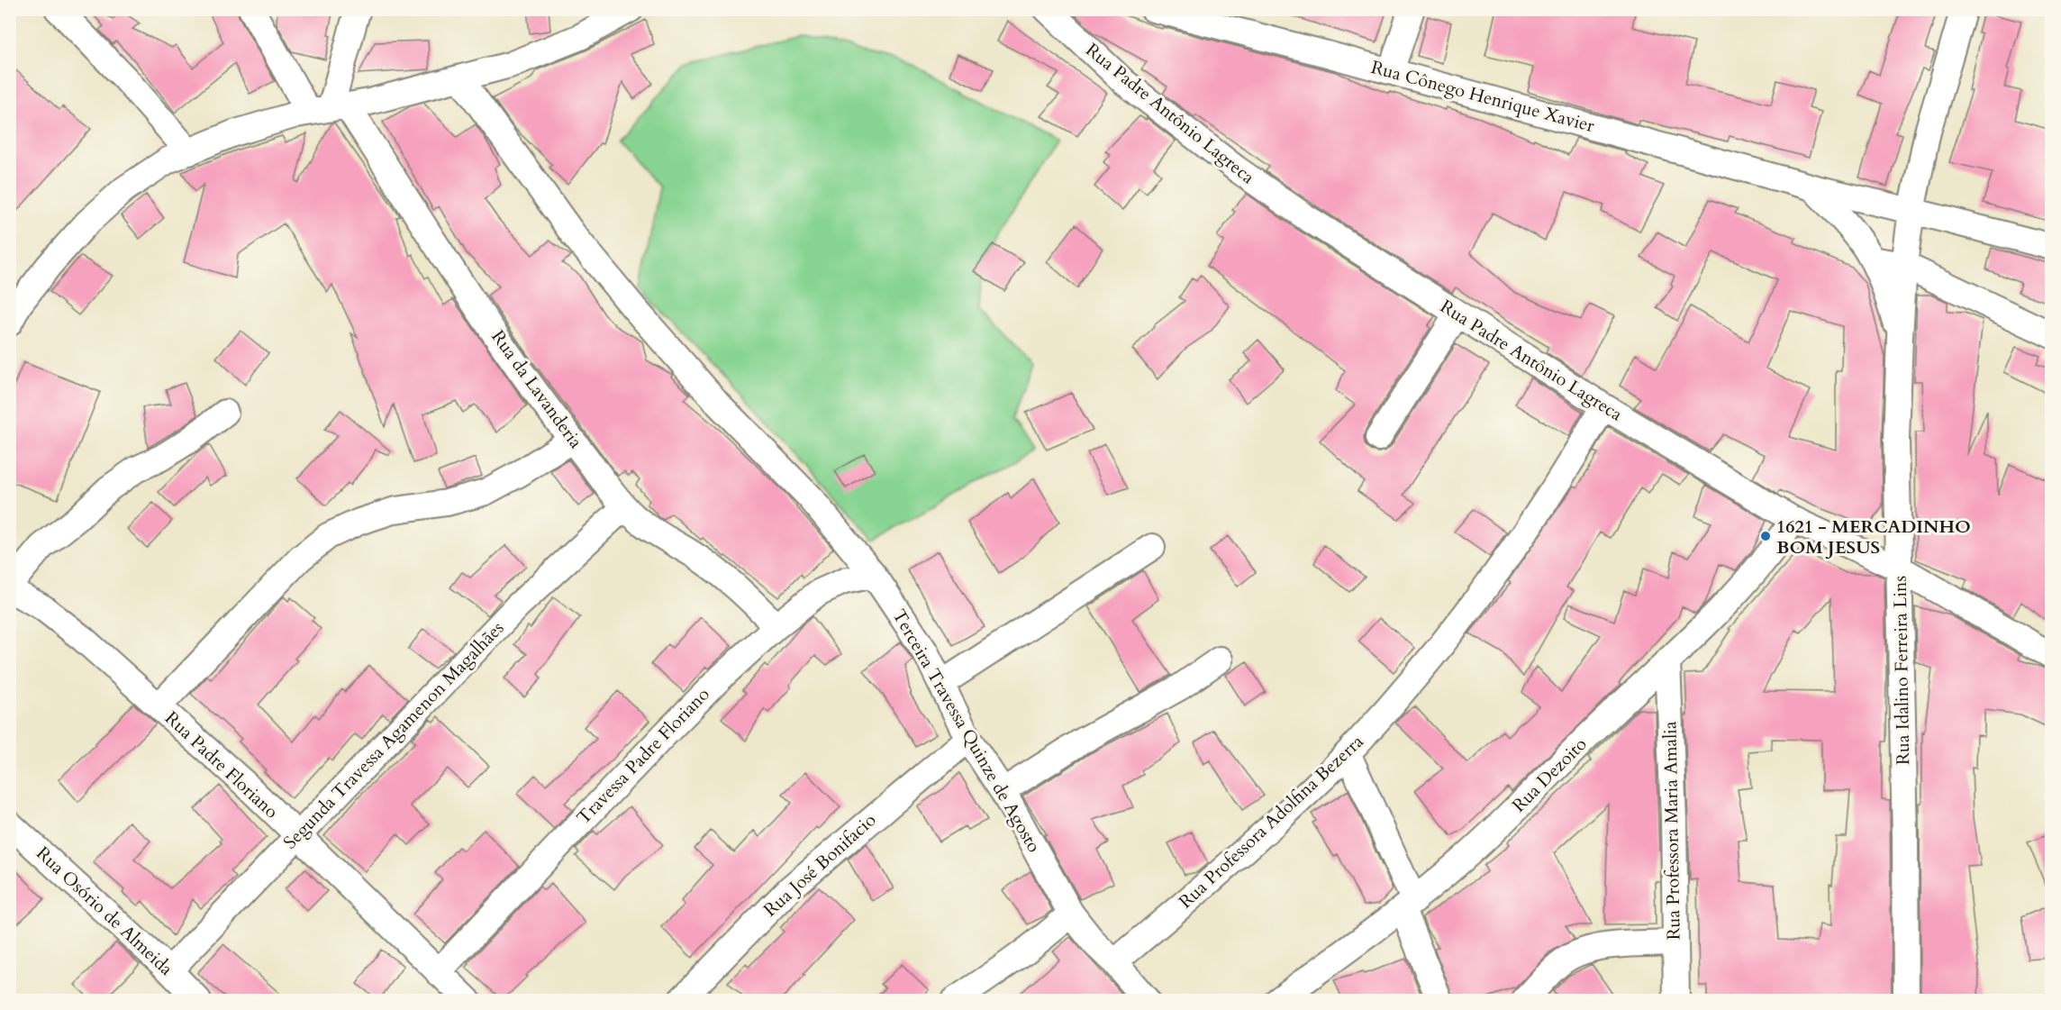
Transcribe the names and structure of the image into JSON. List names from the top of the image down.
{
  "streets": {
    "street": [
      "Rua Cônego Henrique Xavier",
      "Rua Padre Antônio Lagreca",
      "Rua da Lavanderia",
      "Rua Idalino Ferreira Lins",
      "Terceira Travessa Quinze de Agosto",
      "Segunda Travessa Agamenon Magalhães",
      "Travessa Padre Floriano",
      "Rua Padre Floriano",
      "Rua Dezoito",
      "Rua Professora Adolfina Bezerra",
      "Rua Professora Maria Amalia",
      "Rua José Bonifacio",
      "Rua Osório de Almeida"
    ]
  },
  "crossings": [
    ["Rua Cônego Henrique Xavier", "Rua Idalino Ferreira Lins"],
    ["Rua Padre Antônio Lagreca", "Rua Idalino Ferreira Lins"],
    ["Rua Padre Antônio Lagreca", "Rua Dezoito"],
    ["Rua Padre Antônio Lagreca", "Rua Professora Adolfina Bezerra"],
    ["Rua da Lavanderia", "Segunda Travessa Agamenon Magalhães"],
    ["Rua da Lavanderia", "Travessa Padre Floriano"],
    ["Terceira Travessa Quinze de Agosto", "Travessa Padre Floriano"],
    ["Terceira Travessa Quinze de Agosto", "Rua Professora Adolfina Bezerra"],
    ["Terceira Travessa Quinze de Agosto", "Rua José Bonifacio"],
    ["Segunda Travessa Agamenon Magalhães", "Rua Padre Floriano"],
    ["Segunda Travessa Agamenon Magalhães", "Rua Osório de Almeida"],
    ["Travessa Padre Floriano", "Rua Padre Floriano"],
    ["Rua Dezoito", "Rua Professora Maria Amalia"]
  ],
  "places": ["1621 - MERCADINHO BOM JESUS"]
}
